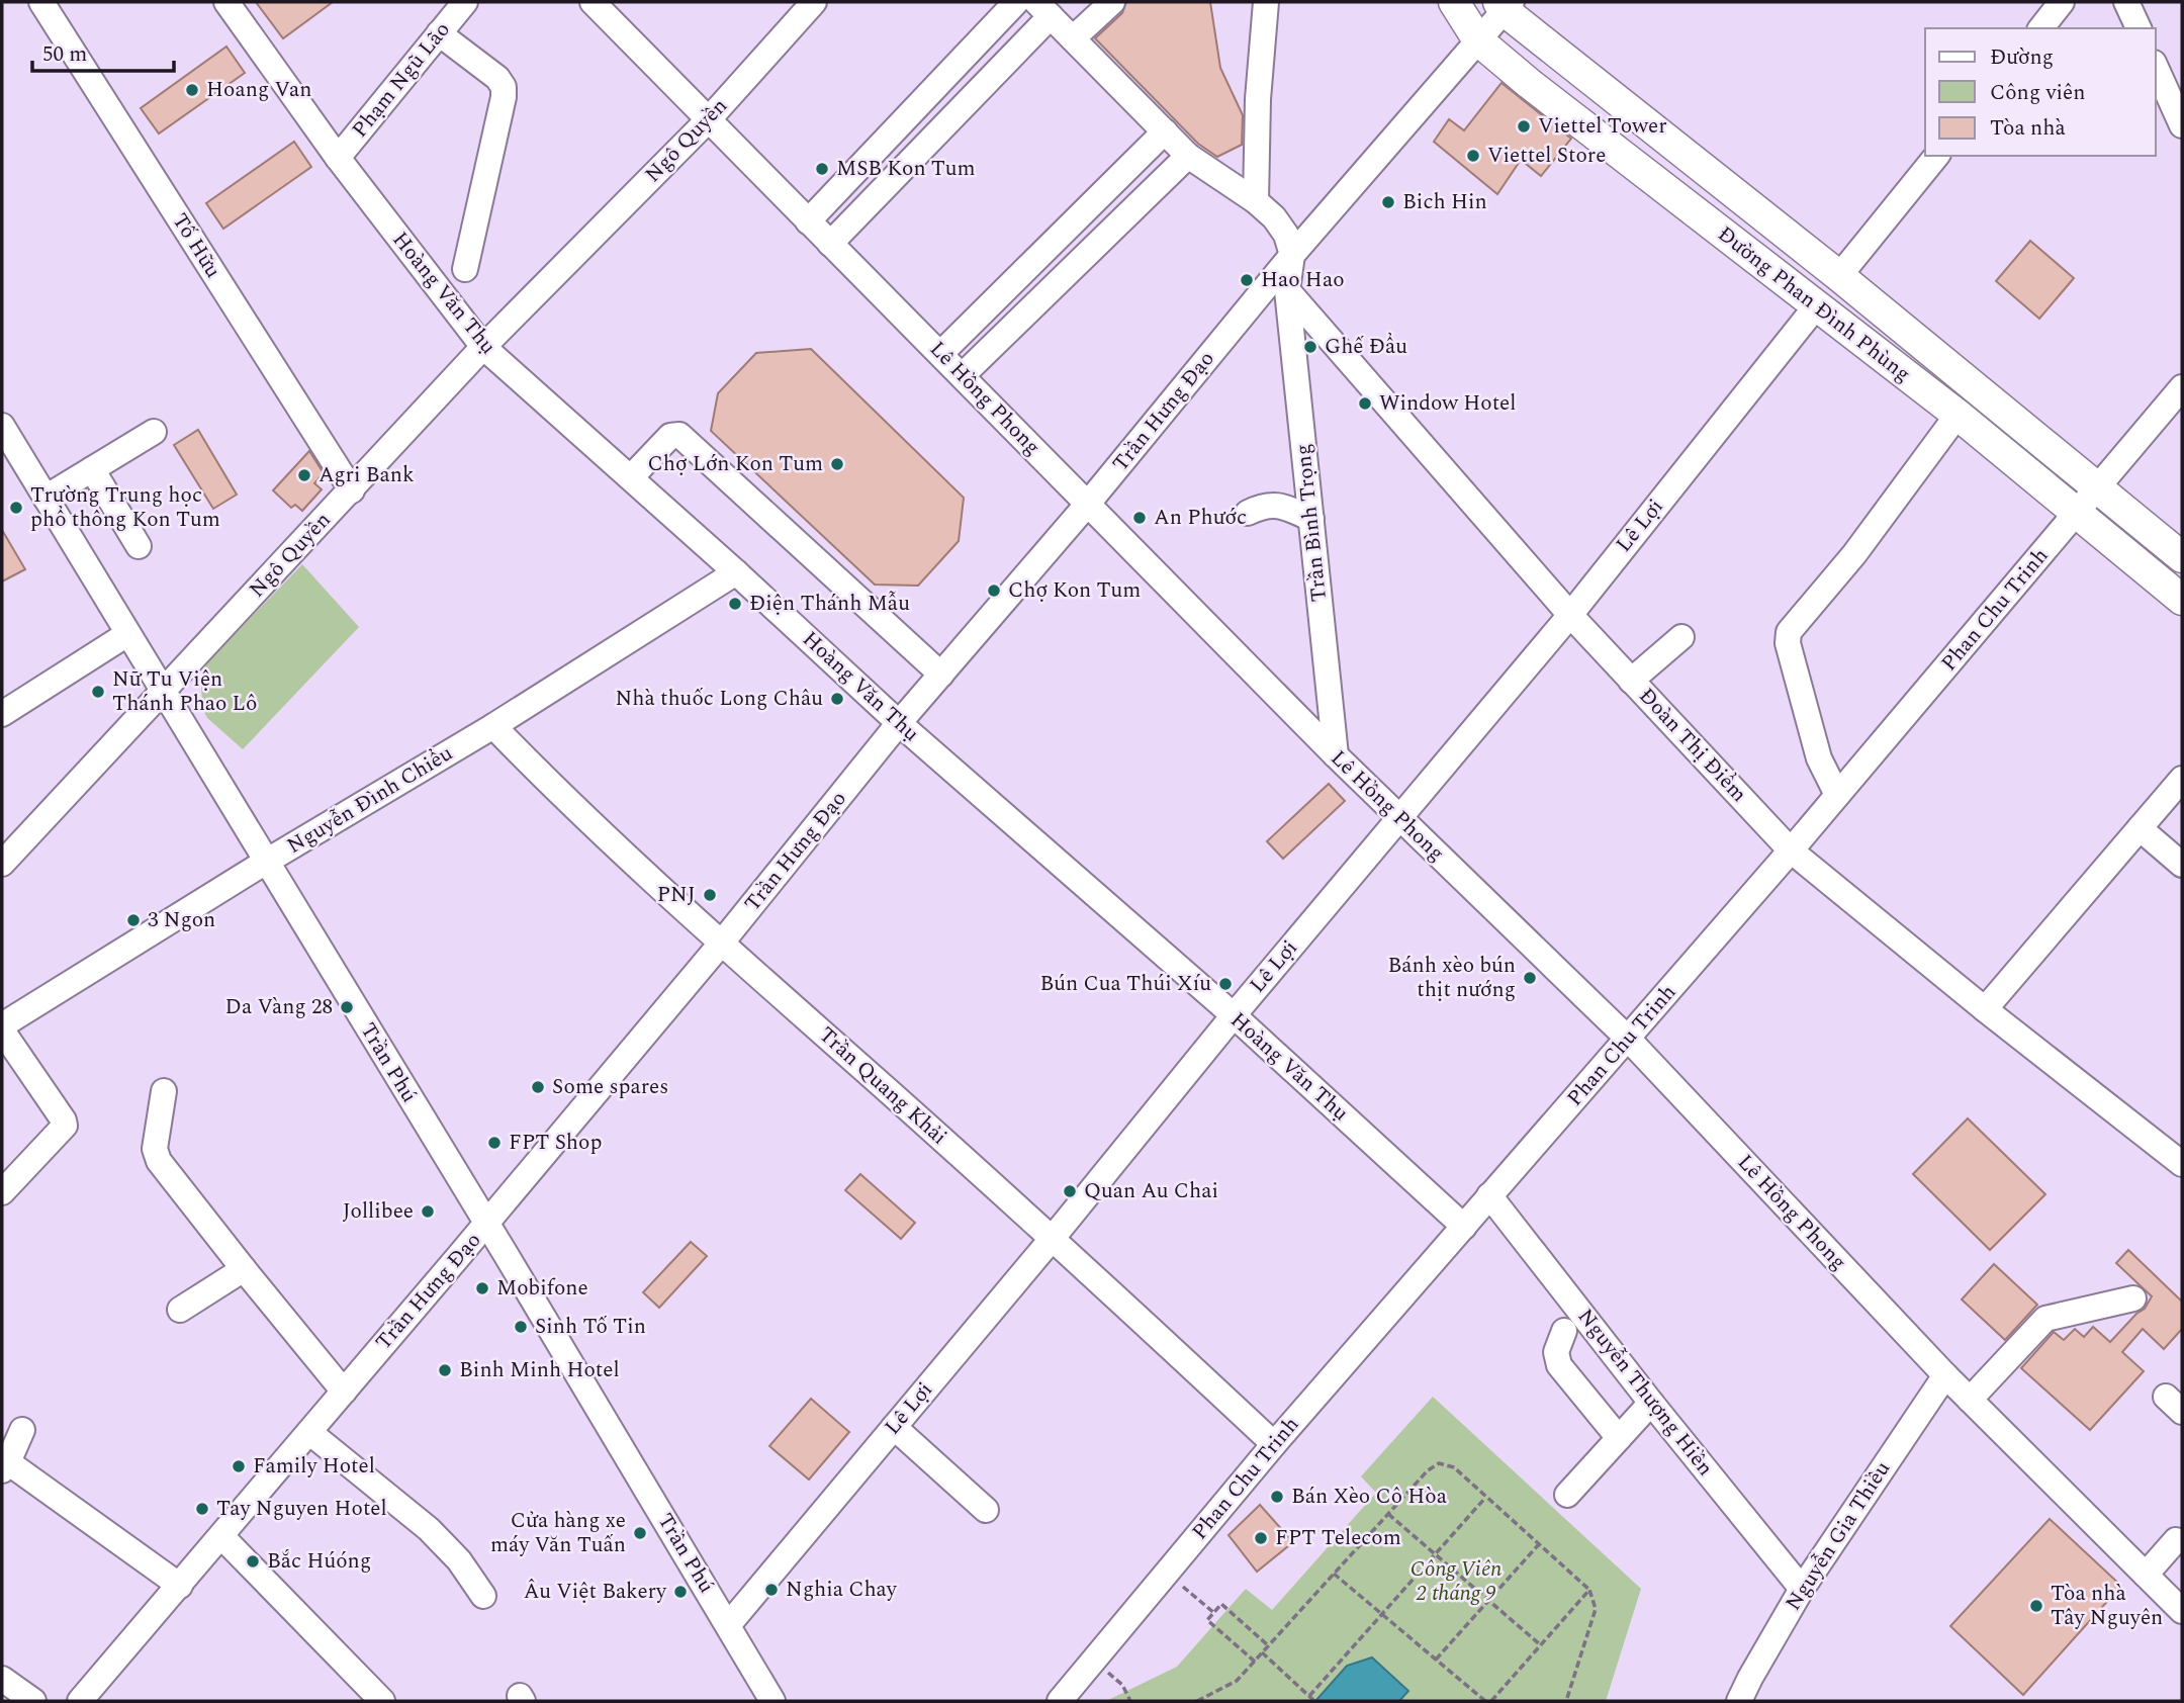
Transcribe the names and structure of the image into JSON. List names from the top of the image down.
{
  "streets": {
    "main road": ["Đường Phan Đình Phùng"],
    "street": [
      "Phạm Ngũ Lão",
      "Ngô Quyền",
      "Tố Hữu",
      "Hoàng Văn Thụ",
      "Lê Hồng Phong",
      "Trần Hưng Đạo",
      "Trần Bình Trọng",
      "Lê Lợi",
      "Phan Chu Trinh",
      "Đoàn Thị Điểm",
      "Nguyễn Đình Chiểu",
      "Trần Phú",
      "Trần Quang Khải",
      "Nguyễn Thượng Hiền",
      "Nguyễn Gia Thiều"
    ]
  },
  "crossings": [
    ["Phạm Ngũ Lão", "Hoàng Văn Thụ"],
    ["Ngô Quyền", "Tố Hữu"],
    ["Ngô Quyền", "Hoàng Văn Thụ"],
    ["Ngô Quyền", "Lê Hồng Phong"],
    ["Ngô Quyền", "Trần Phú"],
    ["Hoàng Văn Thụ", "Trần Hưng Đạo"],
    ["Hoàng Văn Thụ", "Lê Lợi"],
    ["Hoàng Văn Thụ", "Phan Chu Trinh"],
    ["Hoàng Văn Thụ", "Nguyễn Đình Chiểu"],
    ["Đường Phan Đình Phùng", "Trần Hưng Đạo"],
    ["Đường Phan Đình Phùng", "Lê Lợi"],
    ["Đường Phan Đình Phùng", "Phan Chu Trinh"],
    ["Lê Hồng Phong", "Trần Hưng Đạo"],
    ["Lê Hồng Phong", "Trần Bình Trọng"],
    ["Lê Hồng Phong", "Lê Lợi"],
    ["Lê Hồng Phong", "Phan Chu Trinh"],
    ["Lê Hồng Phong", "Nguyễn Gia Thiều"],
    ["Trần Hưng Đạo", "Trần Phú"],
    ["Trần Hưng Đạo", "Trần Quang Khải"],
    ["Trần Bình Trọng", "Đoàn Thị Điểm"],
    ["Lê Lợi", "Đoàn Thị Điểm"],
    ["Lê Lợi", "Trần Phú"],
    ["Lê Lợi", "Trần Quang Khải"],
    ["Phan Chu Trinh", "Đoàn Thị Điểm"],
    ["Phan Chu Trinh", "Trần Quang Khải"],
    ["Phan Chu Trinh", "Nguyễn Thượng Hiền"],
    ["Nguyễn Đình Chiểu", "Trần Phú"],
    ["Nguyễn Đình Chiểu", "Trần Quang Khải"],
    ["Nguyễn Thượng Hiền", "Nguyễn Gia Thiều"]
  ],
  "parks": ["Công Viên 2 tháng 9"],
  "places": [
    "Hoang Van",
    "Viettel Tower",
    "Viettel Store",
    "MSB Kon Tum",
    "Bich Hin",
    "Hao Hao",
    "Ghế Đẩu",
    "Window Hotel",
    "Chợ Lớn Kon Tum",
    "Agri Bank",
    "Trường Trung học phổ thông Kon Tum",
    "An Phước",
    "Chợ Kon Tum",
    "Điện Thánh Mẫu",
    "Nữ Tu Viện Thánh Phao Lô",
    "Nhà thuốc Long Châu",
    "PNJ",
    "3 Ngon",
    "Bánh xèo bún thịt nướng",
    "Bún Cua Thúi Xíu",
    "Da Vàng 28",
    "Some spares",
    "FPT Shop",
    "Quan Au Chai",
    "Jollibee",
    "Mobifone",
    "Sinh Tố Tin",
    "Binh Minh Hotel",
    "Family Hotel",
    "Bán Xèo Cô Hòa",
    "Tay Nguyen Hotel",
    "Cửa hàng xe máy Văn Tuấn",
    "FPT Telecom",
    "Bắc Húóng",
    "Nghia Chay",
    "Âu Việt Bakery",
    "Tòa nhà Tây Nguyên"
  ],
  "legend": ["Đường", "Công viên", "Tòa nhà"],
  "scale_bar": "50 m"
}
